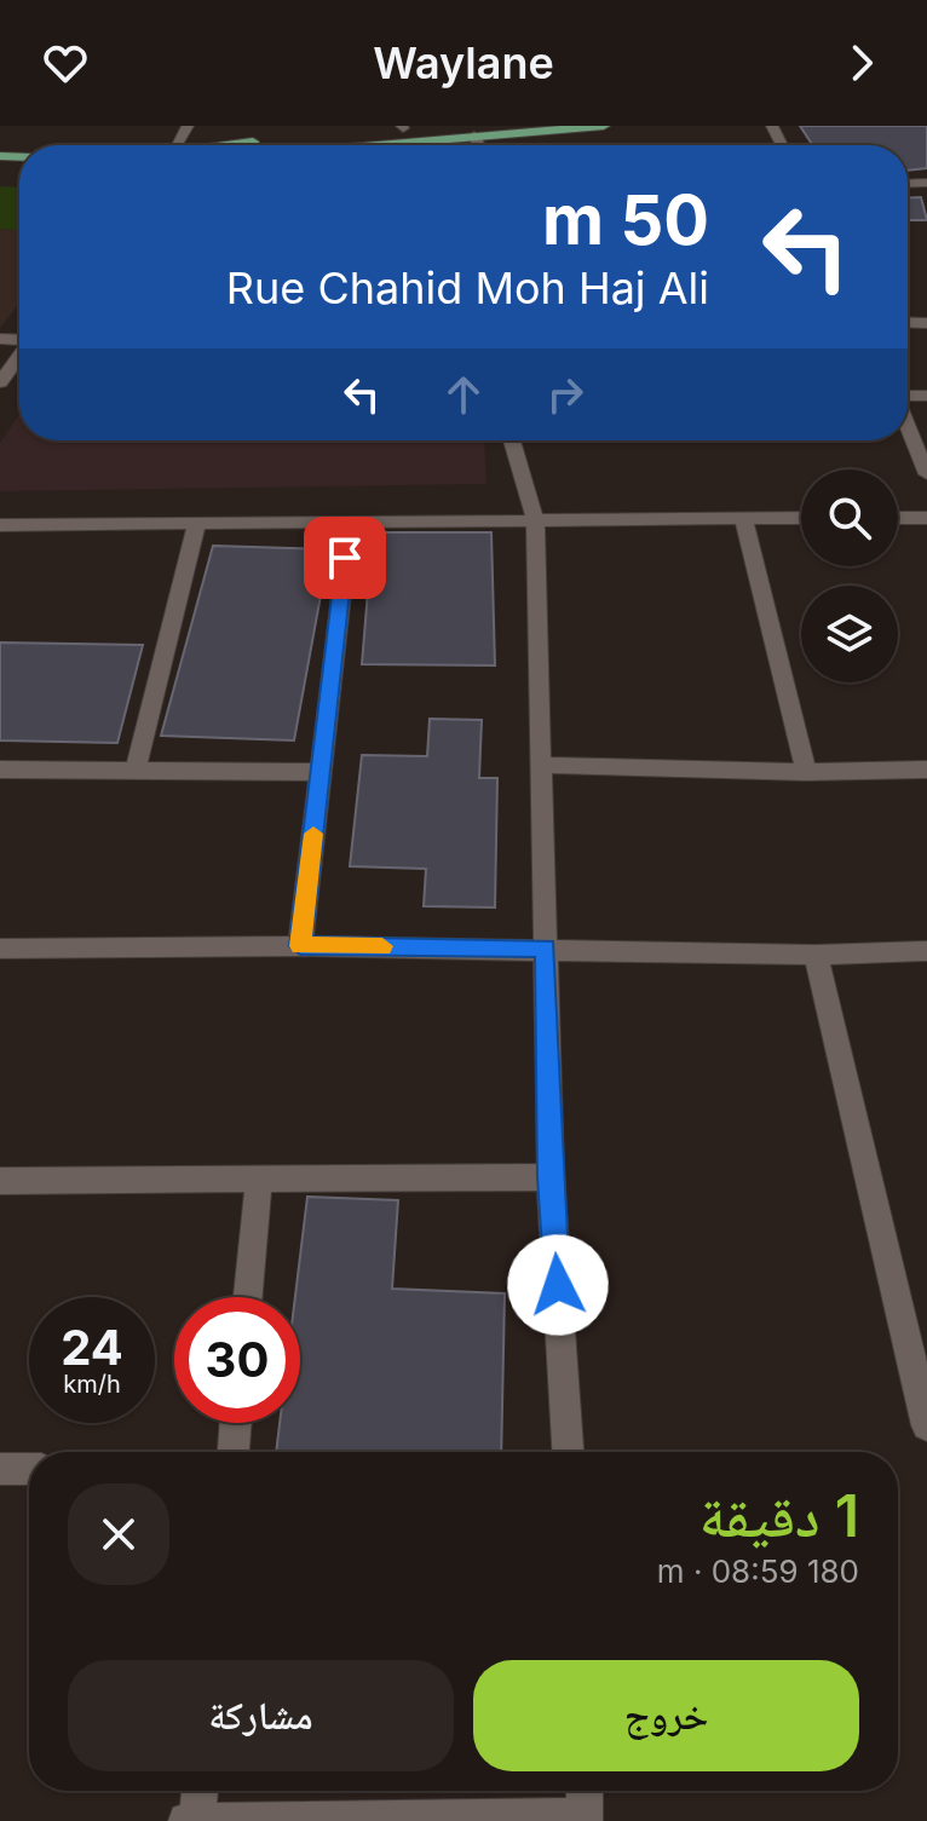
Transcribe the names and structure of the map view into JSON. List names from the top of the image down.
{
  "page": {
    "header": "Waylane",
    "turn": ["50 m", "Rue Chahid Moh Haj Ali"],
    "speed": "24 km/h",
    "limit": "30",
    "heading": ["1 دقيقة", "180 m · 08:59"],
    "buttons": ["خروج", "مشاركة"]
  }
}
